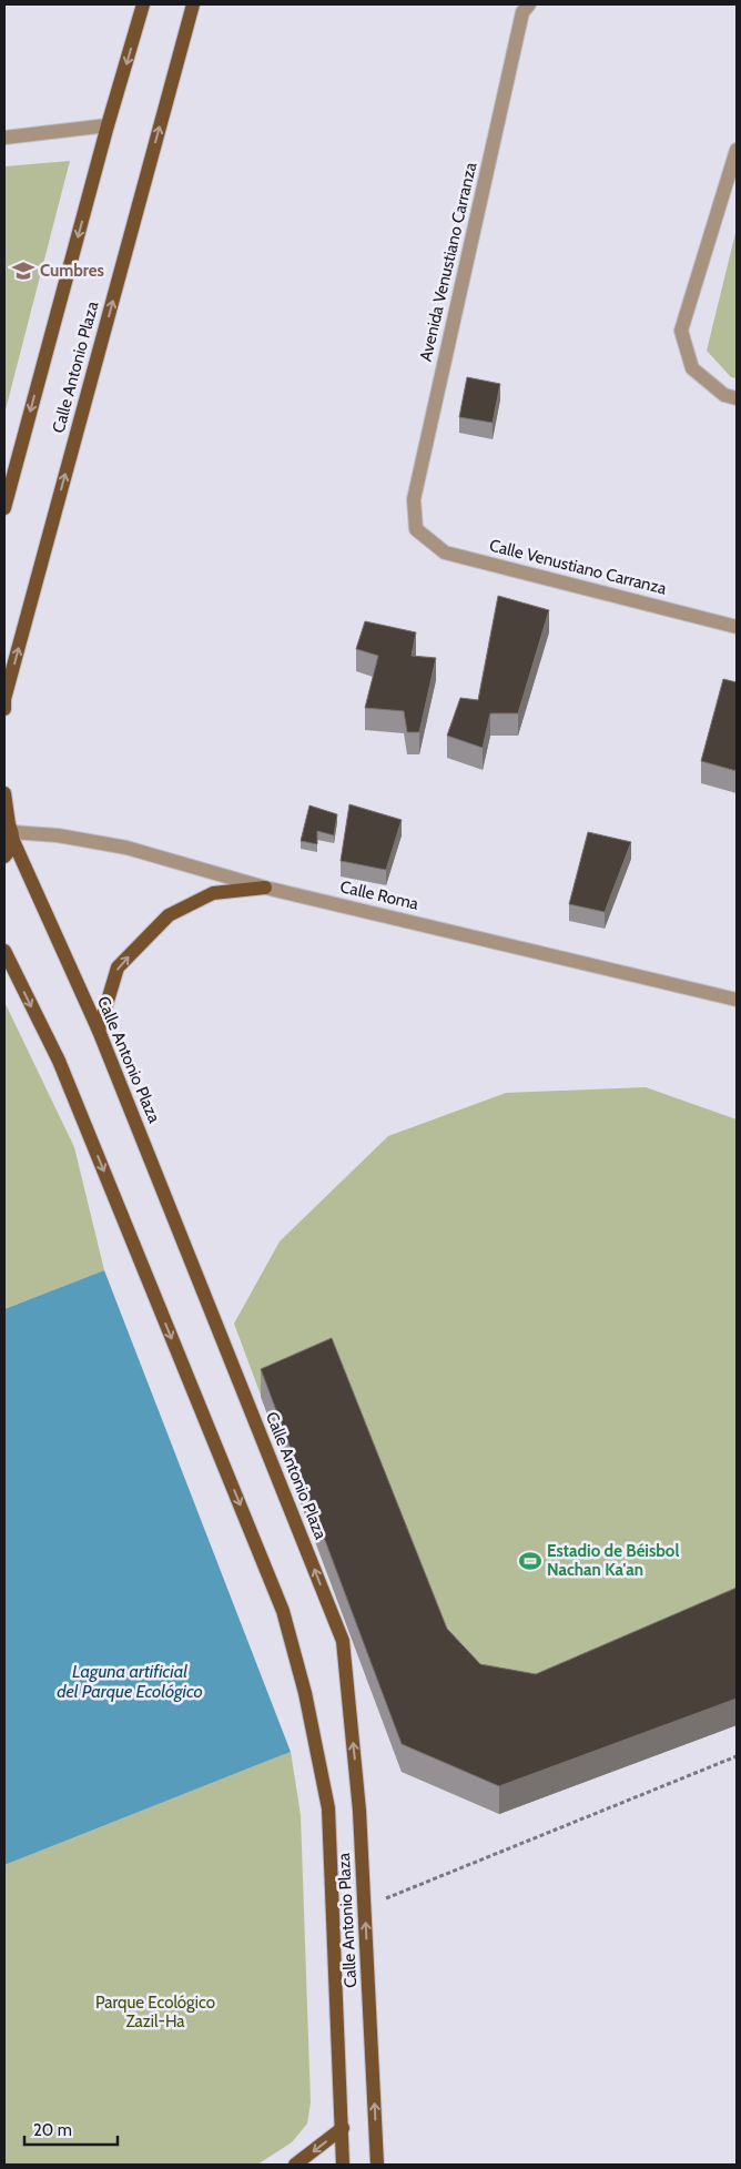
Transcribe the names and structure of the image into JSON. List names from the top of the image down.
{
  "streets": {
    "main road": ["Calle Antonio Plaza"],
    "street": ["Avenida Venustiano Carranza", "Calle Venustiano Carranza", "Calle Roma"]
  },
  "crossings": [
    ["Avenida Venustiano Carranza", "Calle Venustiano Carranza"],
    ["Calle Antonio Plaza", "Calle Roma"]
  ],
  "water": ["Laguna artificial del Parque Ecológico"],
  "parks": ["Parque Ecológico Zazil-Ha"],
  "places": {
    "school or university": ["Cumbres"],
    "sports": ["Estadio de Béisbol Nachan Ka'an"]
  },
  "scale_bar": "20 m"
}
